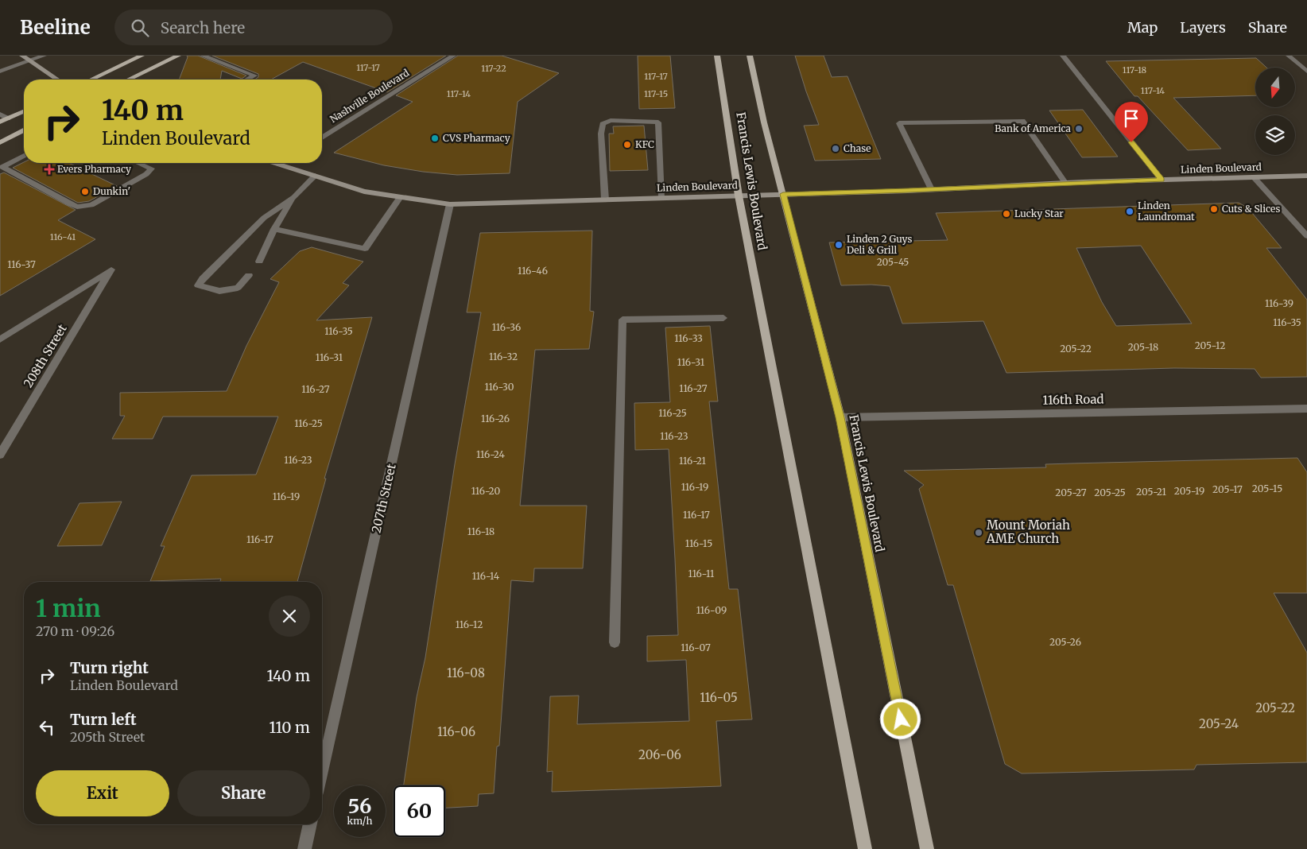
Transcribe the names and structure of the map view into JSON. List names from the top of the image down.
{
  "streets": {
    "main road": ["Linden Boulevard", "Francis Lewis Boulevard"],
    "street": [
      "Nashville Boulevard",
      "208th Street",
      "116th Road",
      "207th Street"
    ]
  },
  "crossings": [
    ["Linden Boulevard", "Francis Lewis Boulevard"],
    ["Linden Boulevard", "207th Street"],
    ["Francis Lewis Boulevard", "116th Road"]
  ],
  "places": {
    "other": [
      "Bank of America",
      "CVS Pharmacy",
      "KFC",
      "Chase",
      "Dunkin'",
      "Cuts & Slices",
      "Linden Laundromat",
      "Lucky Star",
      "Linden 2 Guys Deli & Grill",
      "Mount Moriah AME Church"
    ],
    "health": ["Evers Pharmacy"]
  },
  "house_numbers": [
    "117-17",
    "117-22",
    "117-18",
    "117-17",
    "117-14",
    "117-14",
    "117-15",
    "116-41",
    "205-45",
    "116-37",
    "116-46",
    "116-39",
    "116-35",
    "116-36",
    "116-35",
    "116-33",
    "205-12",
    "205-18",
    "205-22",
    "116-32",
    "116-31",
    "116-31",
    "116-30",
    "116-27",
    "116-27",
    "116-25",
    "116-26",
    "116-25",
    "116-23",
    "116-24",
    "116-23",
    "116-21",
    "116-19",
    "205-15",
    "205-17",
    "116-20",
    "205-19",
    "205-21",
    "205-27",
    "205-25",
    "116-19",
    "116-17",
    "116-18",
    "116-17",
    "116-15",
    "116-11",
    "116-14",
    "116-09",
    "116-12",
    "205-26",
    "116-07",
    "116-08",
    "116-05",
    "205-22",
    "205-24",
    "116-06",
    "206-06"
  ],
  "north": "bottom",
  "page": {
    "header": "Beeline",
    "search": "Search here",
    "nav": ["Map", "Layers", "Share"],
    "turn": ["140 m", "Linden Boulevard"],
    "heading": ["1 min", "270 m · 09:26"],
    "list": [
      {
        "name": "Turn right",
        "note": "Linden Boulevard",
        "value": "140 m"
      },
      {
        "name": "Turn left",
        "note": "205th Street",
        "value": "110 m"
      }
    ],
    "buttons": ["Exit", "Share"],
    "speed": "56 km/h",
    "limit": "60"
  }
}
